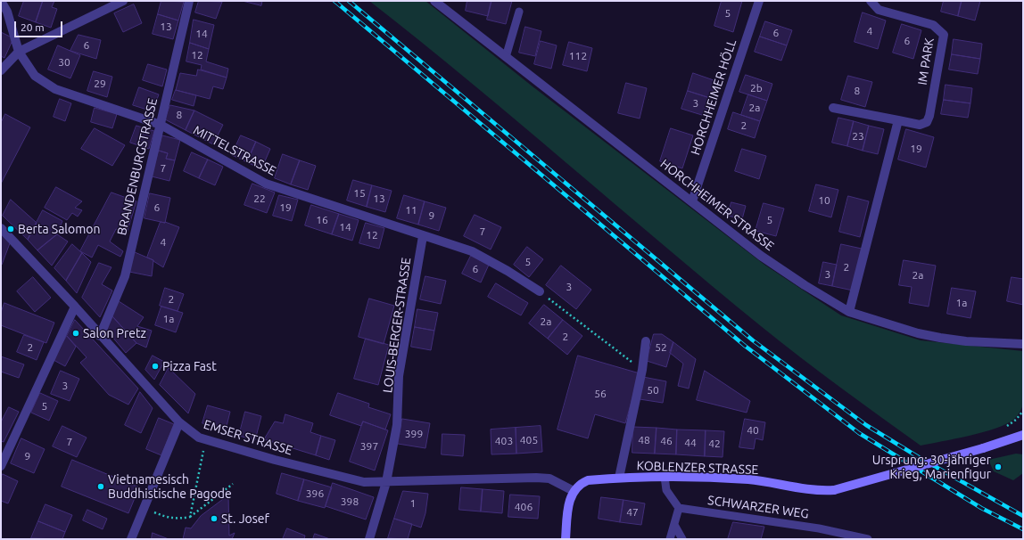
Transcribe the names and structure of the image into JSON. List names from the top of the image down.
{
  "streets": {
    "street": [
      "IM PARK",
      "HORCHHEIMER HÖLL",
      "MITTELSTRASSE",
      "BRANDENBURGSTRASSE",
      "HORCHHEIMER STRASSE",
      "LOUIS-BERGER-STRASSE",
      "EMSER STRASSE",
      "KOBLENZER STRASSE"
    ],
    "lane": ["SCHWARZER WEG"]
  },
  "crossings": [
    ["HORCHHEIMER HÖLL", "HORCHHEIMER STRASSE"],
    ["MITTELSTRASSE", "BRANDENBURGSTRASSE"],
    ["MITTELSTRASSE", "LOUIS-BERGER-STRASSE"],
    ["BRANDENBURGSTRASSE", "EMSER STRASSE"],
    ["LOUIS-BERGER-STRASSE", "EMSER STRASSE"],
    ["EMSER STRASSE", "KOBLENZER STRASSE"]
  ],
  "places": [
    "Berta Salomon",
    "Salon Pretz",
    "Pizza Fast",
    "Ursprung: 30-jähriger Krieg, Marienfigur",
    "Vietnamesisch Buddhistische Pagode",
    "St. Josef"
  ],
  "house_numbers": [
    "5",
    "13",
    "4",
    "6",
    "14",
    "6",
    "6",
    "12",
    "112",
    "30",
    "29",
    "2b",
    "8",
    "3",
    "2a",
    "8",
    "2",
    "23",
    "19",
    "7",
    "15",
    "22",
    "13",
    "10",
    "6",
    "19",
    "11",
    "9",
    "16",
    "5",
    "14",
    "7",
    "12",
    "4",
    "5",
    "2",
    "6",
    "3",
    "2a",
    "3",
    "2",
    "1a",
    "1a",
    "2a",
    "2",
    "2",
    "52",
    "3",
    "50",
    "56",
    "5",
    "40",
    "399",
    "405",
    "48",
    "403",
    "46",
    "7",
    "44",
    "42",
    "397",
    "9",
    "396",
    "398",
    "1",
    "406",
    "47"
  ],
  "scale_bar": "20 m"
}
